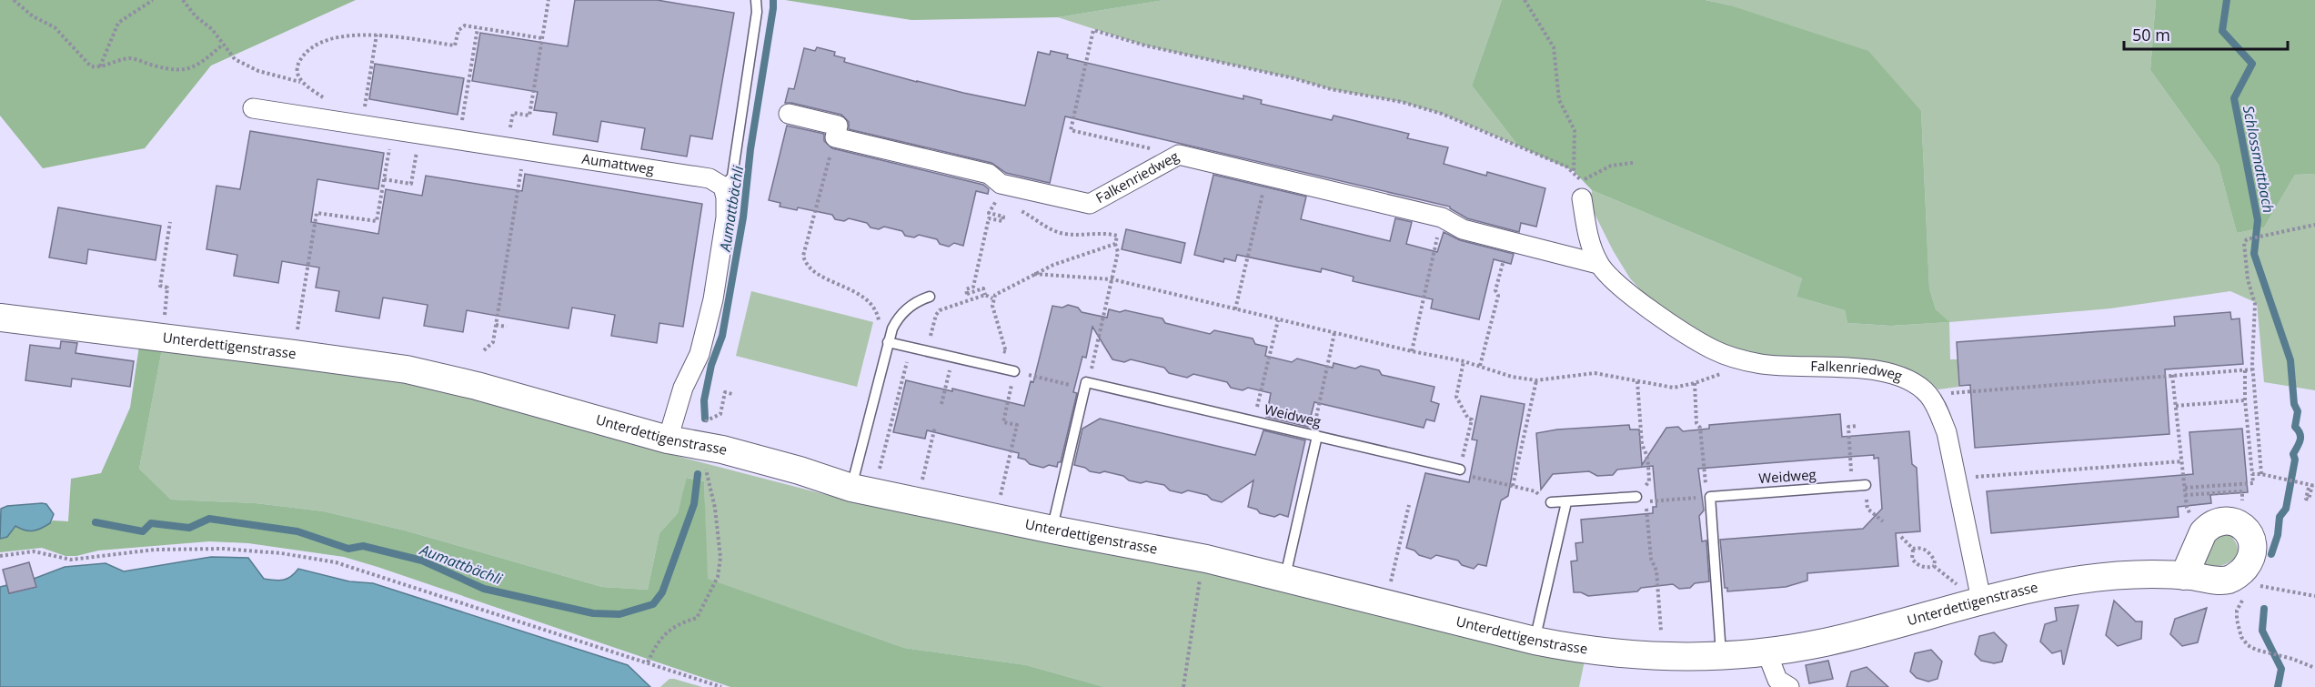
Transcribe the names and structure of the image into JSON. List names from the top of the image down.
{
  "streets": {
    "street": ["Aumattweg", "Falkenriedweg", "Unterdettigenstrasse"],
    "lane": ["Weidweg"]
  },
  "crossings": [
    ["Falkenriedweg", "Unterdettigenstrasse"],
    ["Unterdettigenstrasse", "Weidweg"]
  ],
  "water": ["Schlossmattbach", "Aumattbächli"],
  "scale_bar": "50 m"
}
